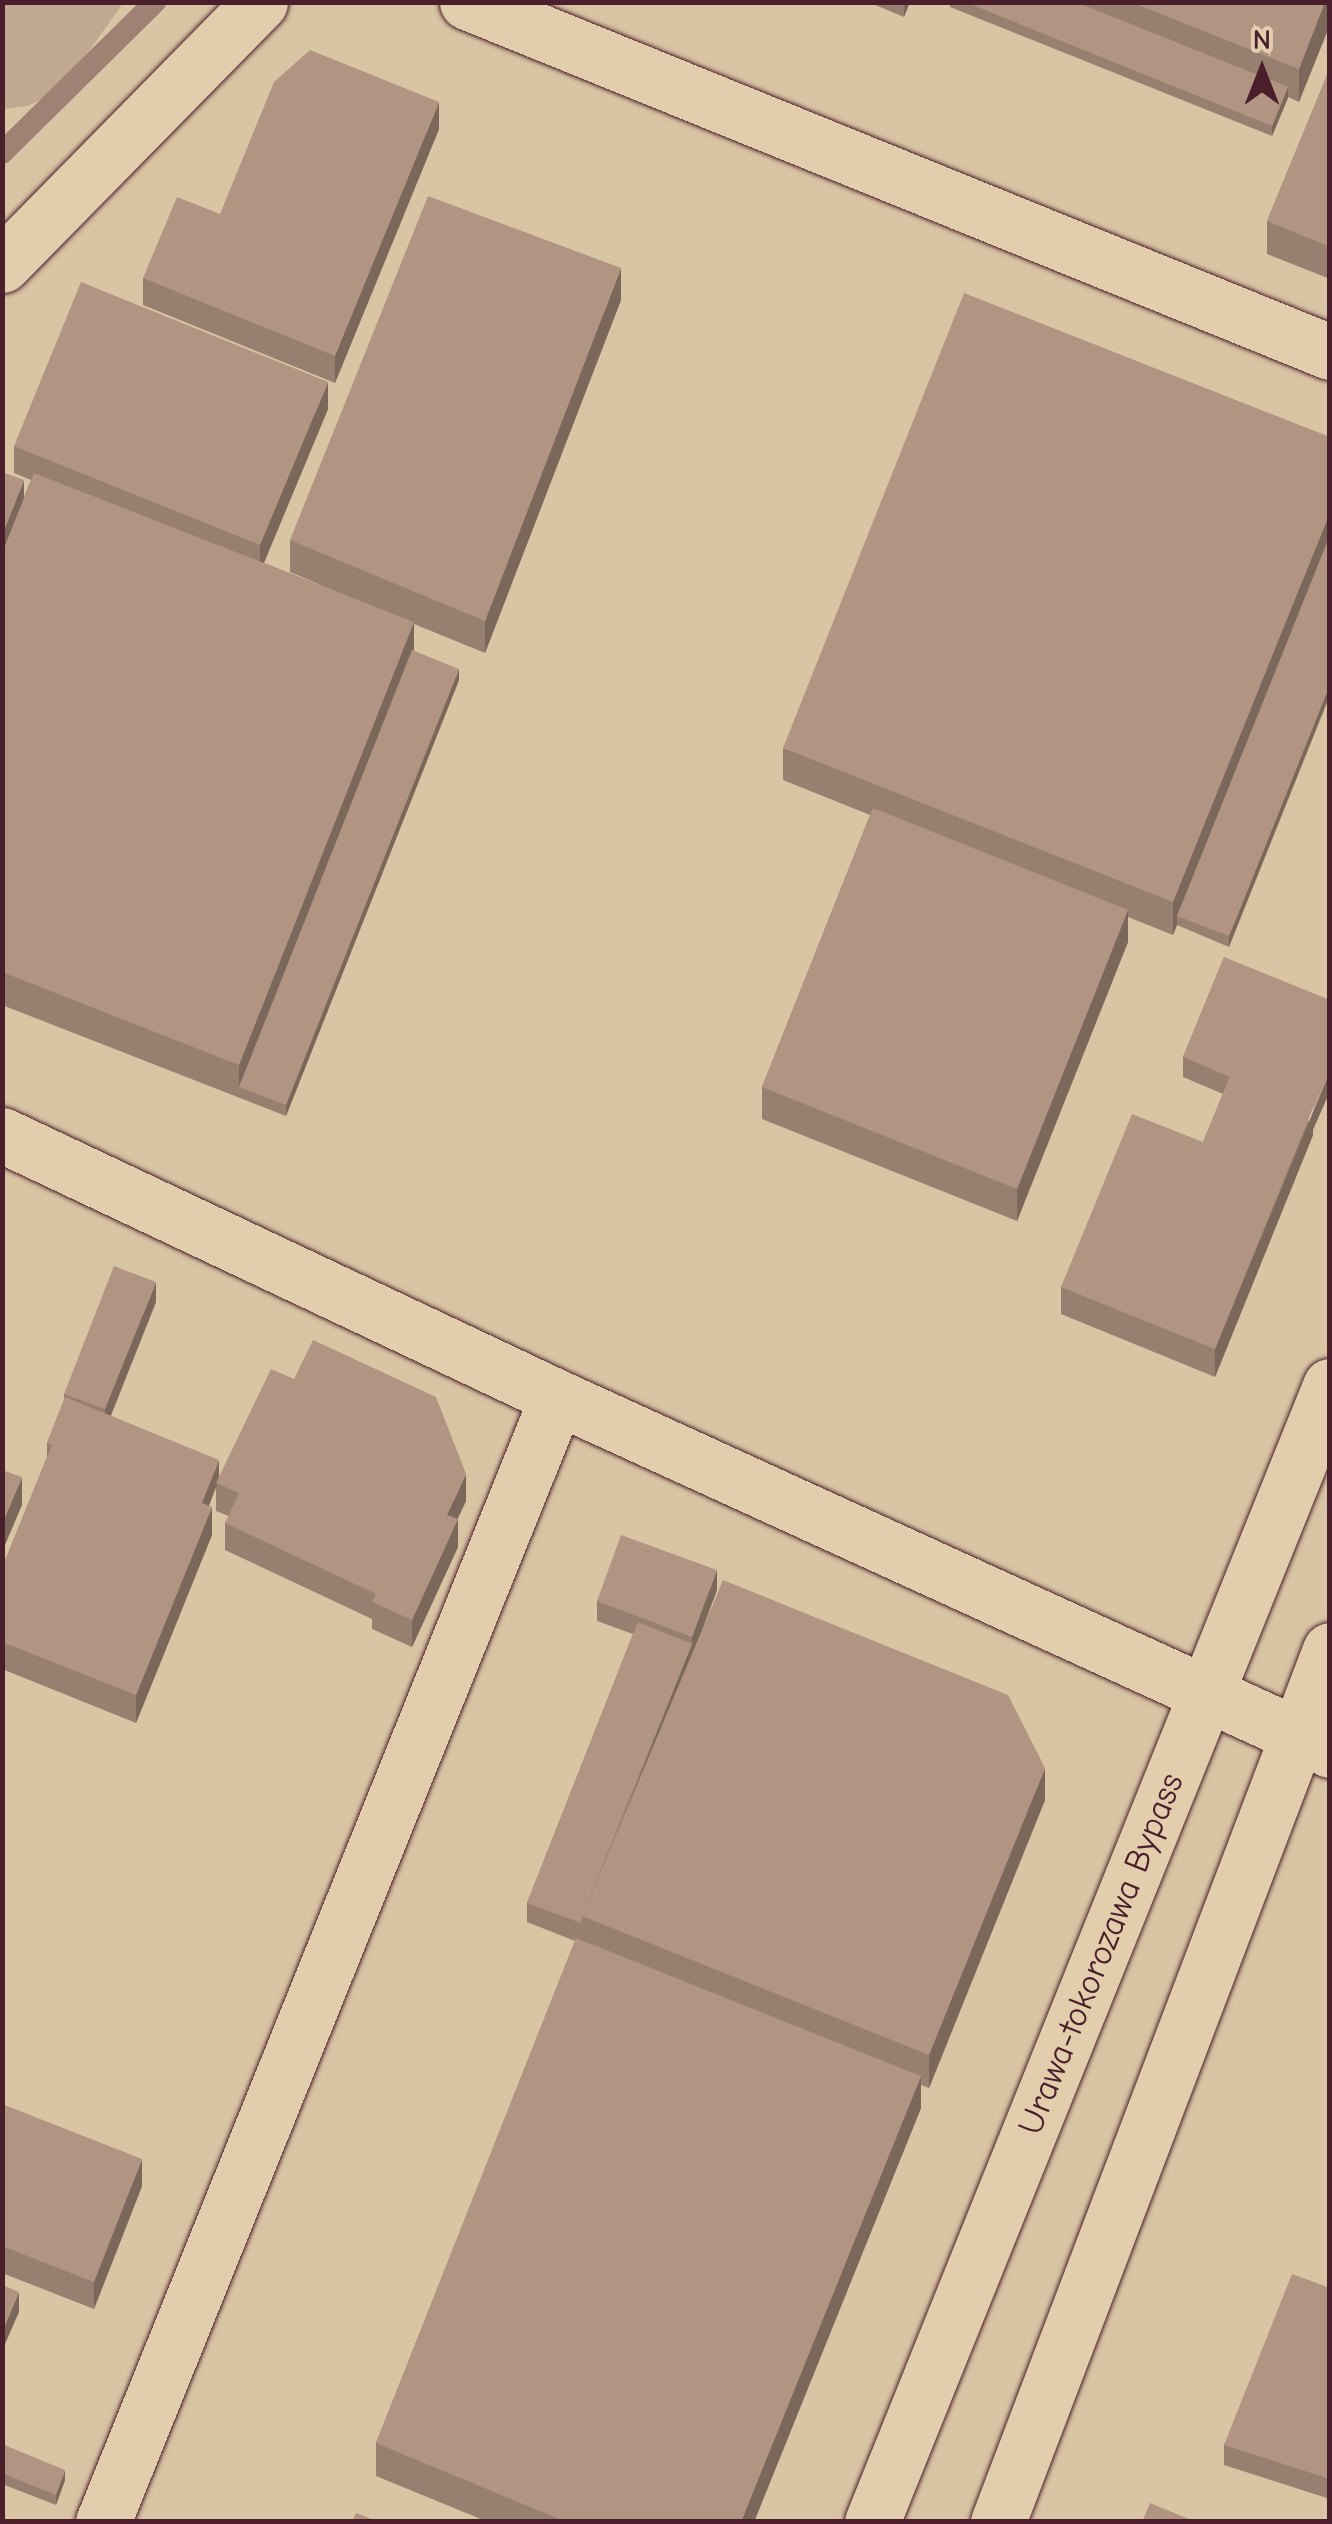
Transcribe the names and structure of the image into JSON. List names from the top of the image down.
{
  "streets": {
    "main road": ["Urawa-tokorozawa Bypass"]
  },
  "north": "top"
}
